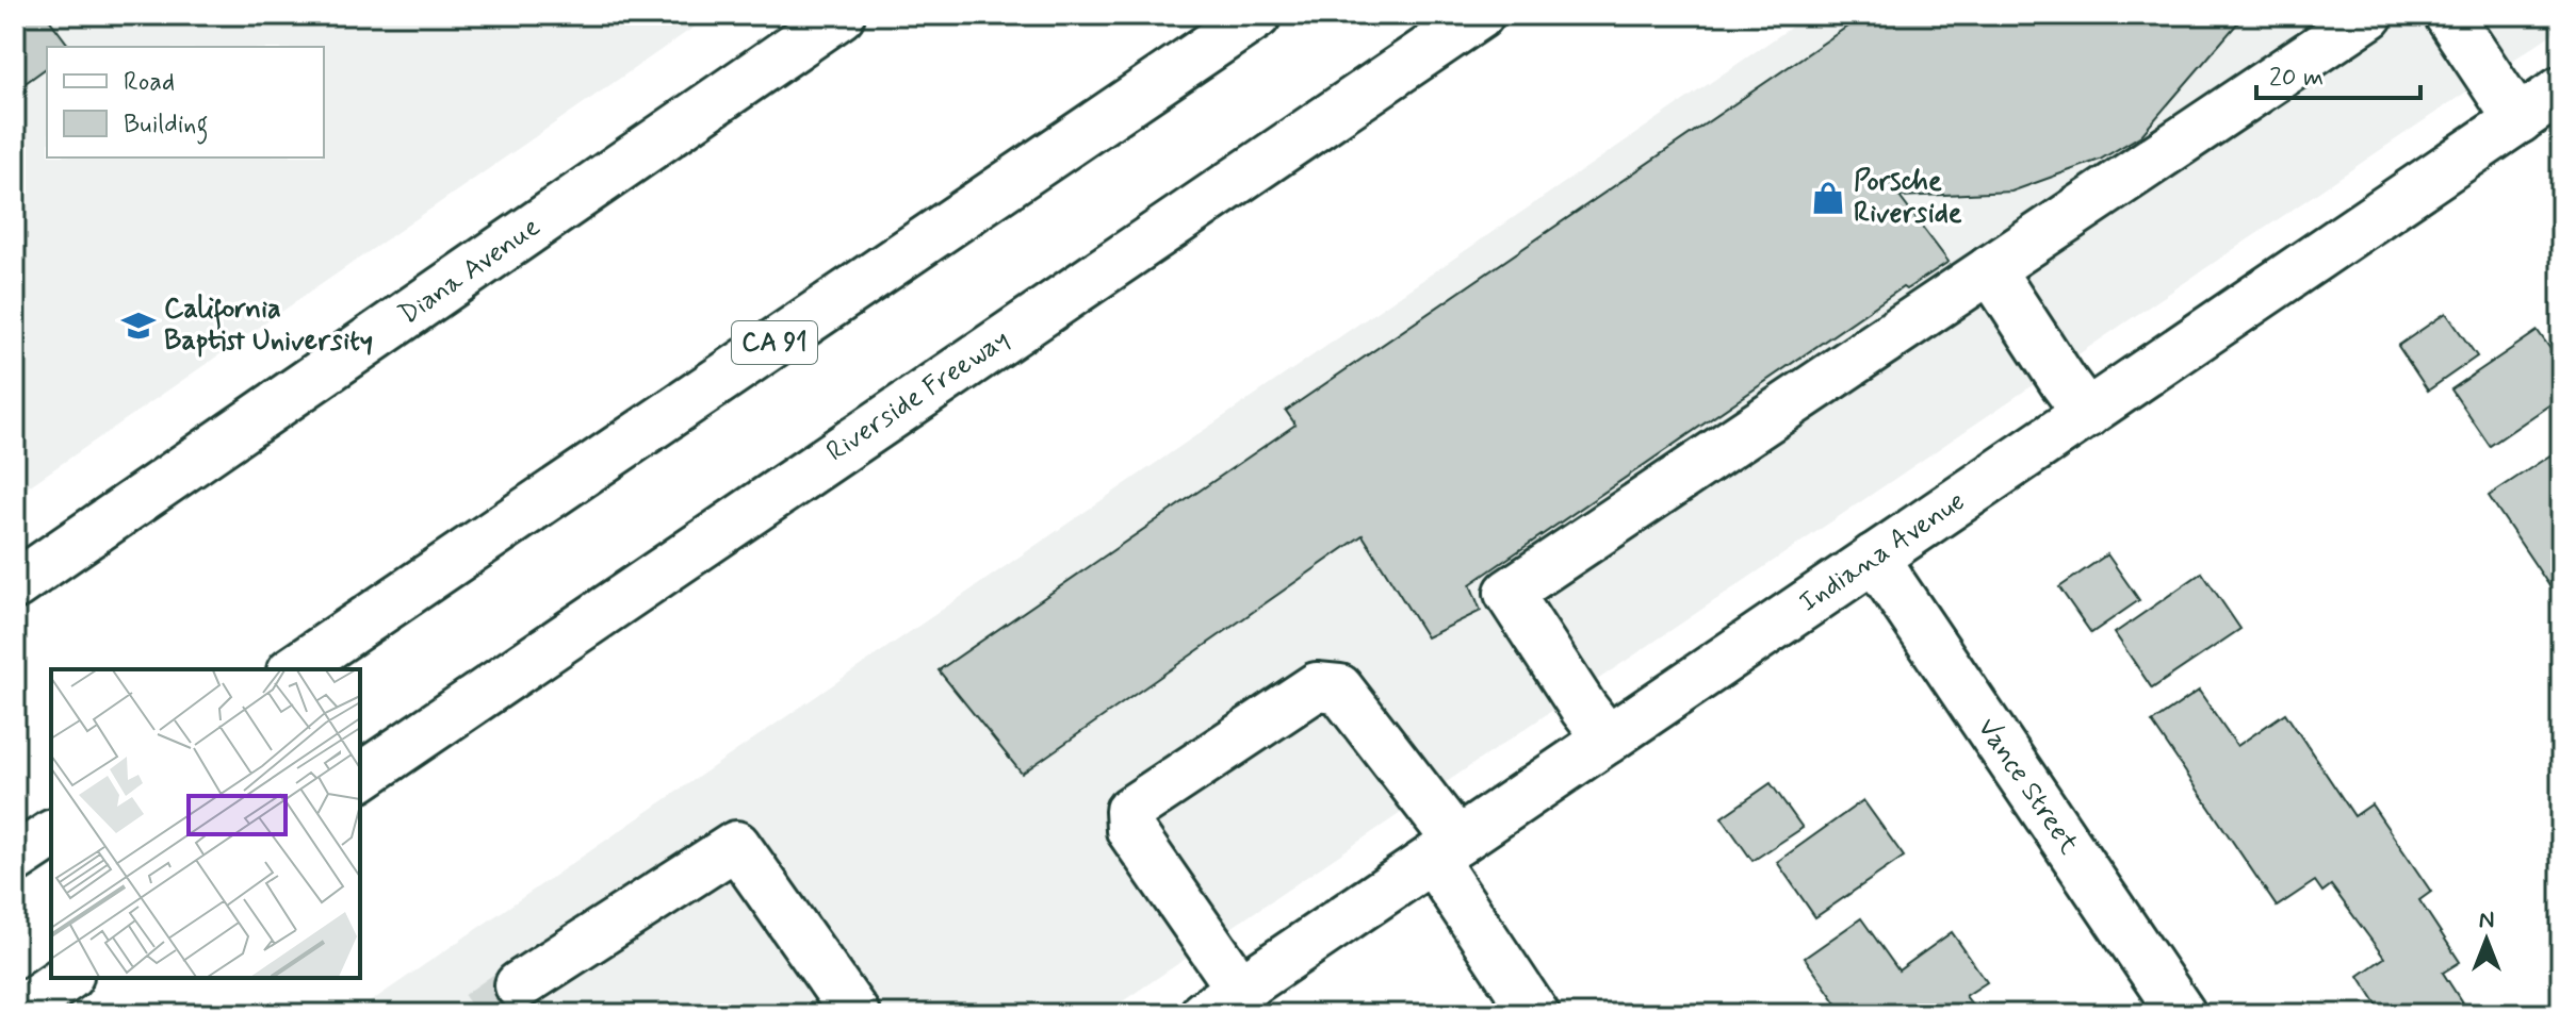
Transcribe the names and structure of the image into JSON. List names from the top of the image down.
{
  "streets": {
    "main road": [
      "Diana Avenue",
      "CA 91",
      "Riverside Freeway",
      "Indiana Avenue",
      "Vance Street"
    ]
  },
  "crossings": [
    ["Indiana Avenue", "Vance Street"]
  ],
  "places": {
    "shop": ["Porsche Riverside"],
    "school or university": ["California Baptist University"]
  },
  "legend": ["Road", "Building"],
  "scale_bar": "20 m",
  "north": "top"
}
